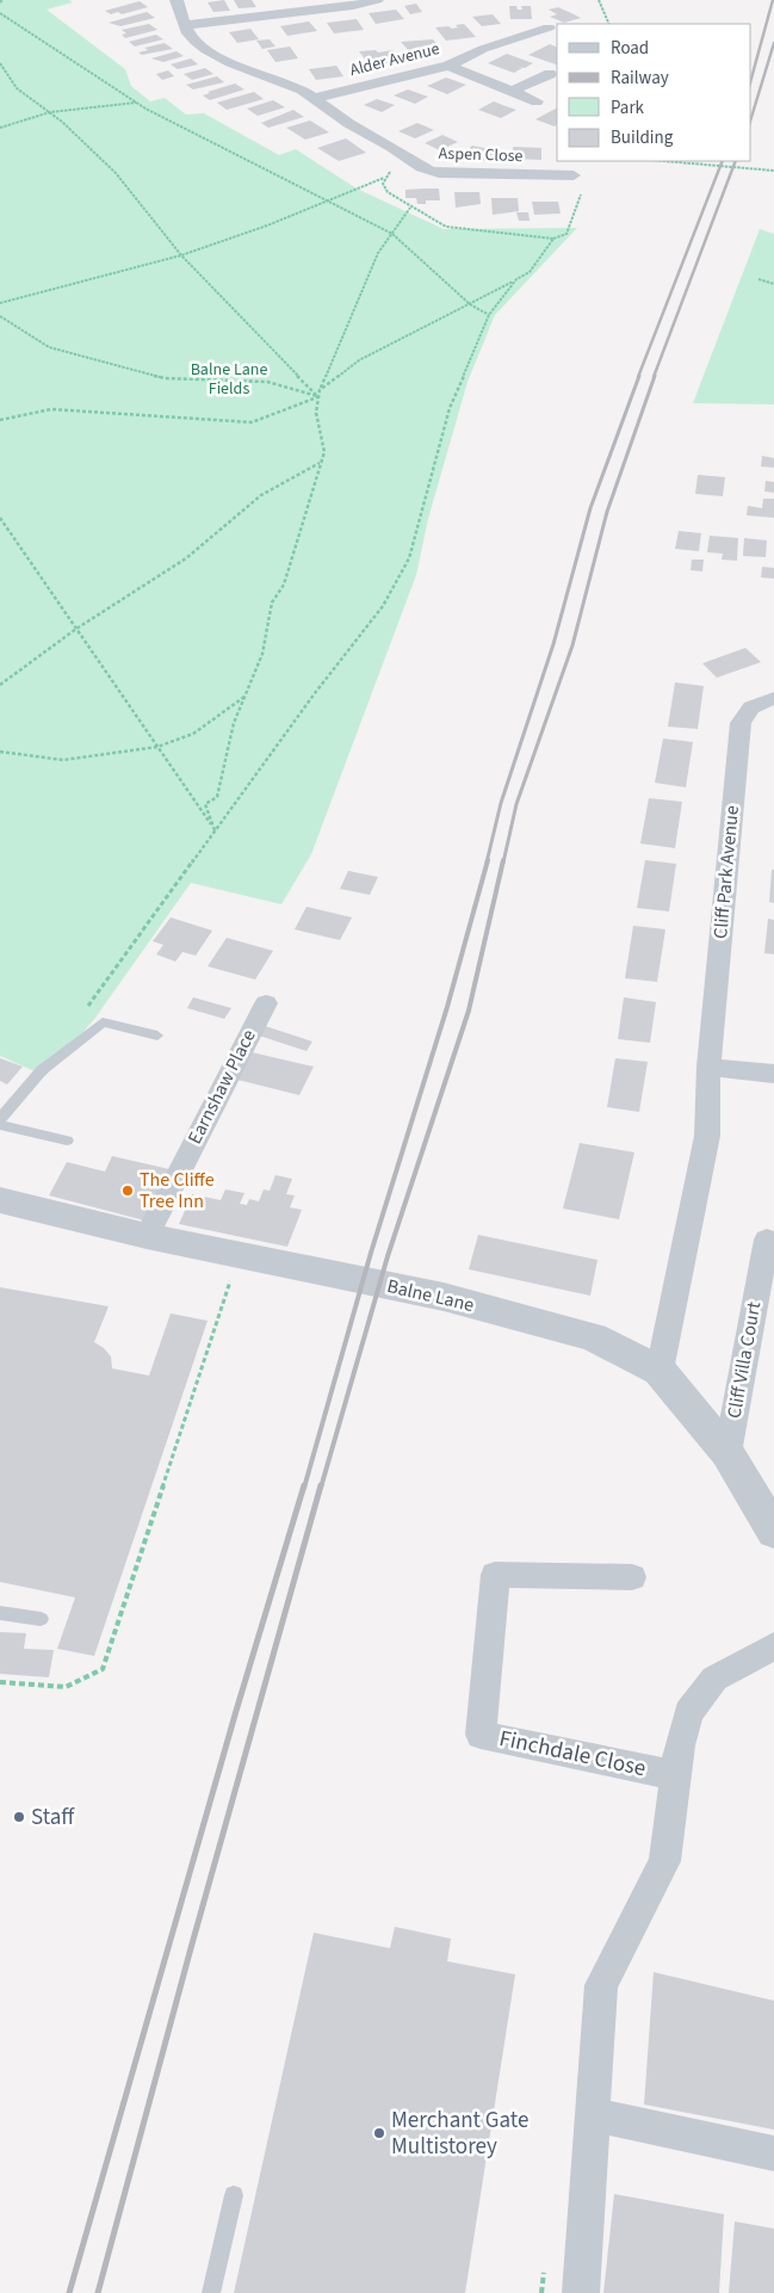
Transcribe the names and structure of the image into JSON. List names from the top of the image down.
{
  "streets": {
    "street": [
      "Alder Avenue",
      "Aspen Close",
      "Cliff Park Avenue",
      "Earnshaw Place",
      "Balne Lane",
      "Cliff Villa Court",
      "Finchdale Close"
    ]
  },
  "crossings": [
    ["Alder Avenue", "Aspen Close"],
    ["Cliff Park Avenue", "Balne Lane"],
    ["Earnshaw Place", "Balne Lane"],
    ["Balne Lane", "Cliff Villa Court"]
  ],
  "parks": ["Balne Lane Fields"],
  "places": ["The Cliffe Tree Inn", "Staff", "Merchant Gate Multistorey"],
  "legend": [
    "Road",
    "Railway",
    "Park",
    "Building"
  ]
}
